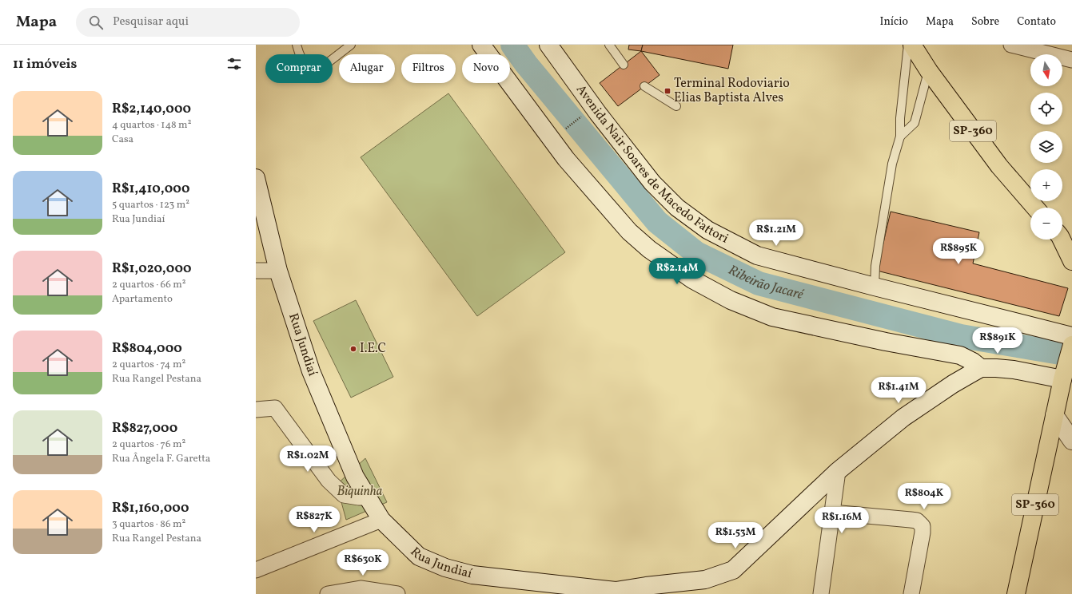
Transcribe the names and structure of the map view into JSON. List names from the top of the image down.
{
  "streets": {
    "main road": ["SP-360", "Avenida Nair Soares de Macedo Fattori", "Rua Jundiaí"]
  },
  "water": ["Ribeirão Jacaré"],
  "parks": ["Biquinha"],
  "places": {
    "transit": ["Terminal Rodoviario Elias Baptista Alves"],
    "other": ["I.E.C"]
  },
  "north": "bottom",
  "page": {
    "header": "Mapa",
    "search": "Pesquisar aqui",
    "nav": [
      "Início",
      "Mapa",
      "Sobre",
      "Contato"
    ],
    "heading": "11 imóveis",
    "map_buttons": ["+", "−"],
    "chip": [
      "Comprar",
      "Alugar",
      "Filtros",
      "Novo"
    ],
    "list": [
      {
        "name": "R$2,140,000",
        "note": "4 quartos · 148 m² · Casa"
      },
      {
        "name": "R$1,410,000",
        "note": "5 quartos · 123 m² · Rua Jundiaí"
      },
      {
        "name": "R$1,020,000",
        "note": "2 quartos · 66 m² · Apartamento"
      },
      {
        "name": "R$804,000",
        "note": "2 quartos · 74 m² · Rua Rangel Pestana"
      },
      {
        "name": "R$827,000",
        "note": "2 quartos · 76 m² · Rua Ângela F. Garetta"
      },
      {
        "name": "R$1,160,000",
        "note": "3 quartos · 86 m² · Rua Rangel Pestana"
      }
    ],
    "price": [
      "R$1.21M",
      "R$895K",
      "R$2.14M",
      "R$891K",
      "R$1.41M",
      "R$1.02M",
      "R$804K",
      "R$827K",
      "R$1.16M",
      "R$1.53M",
      "R$630K"
    ]
  }
}
